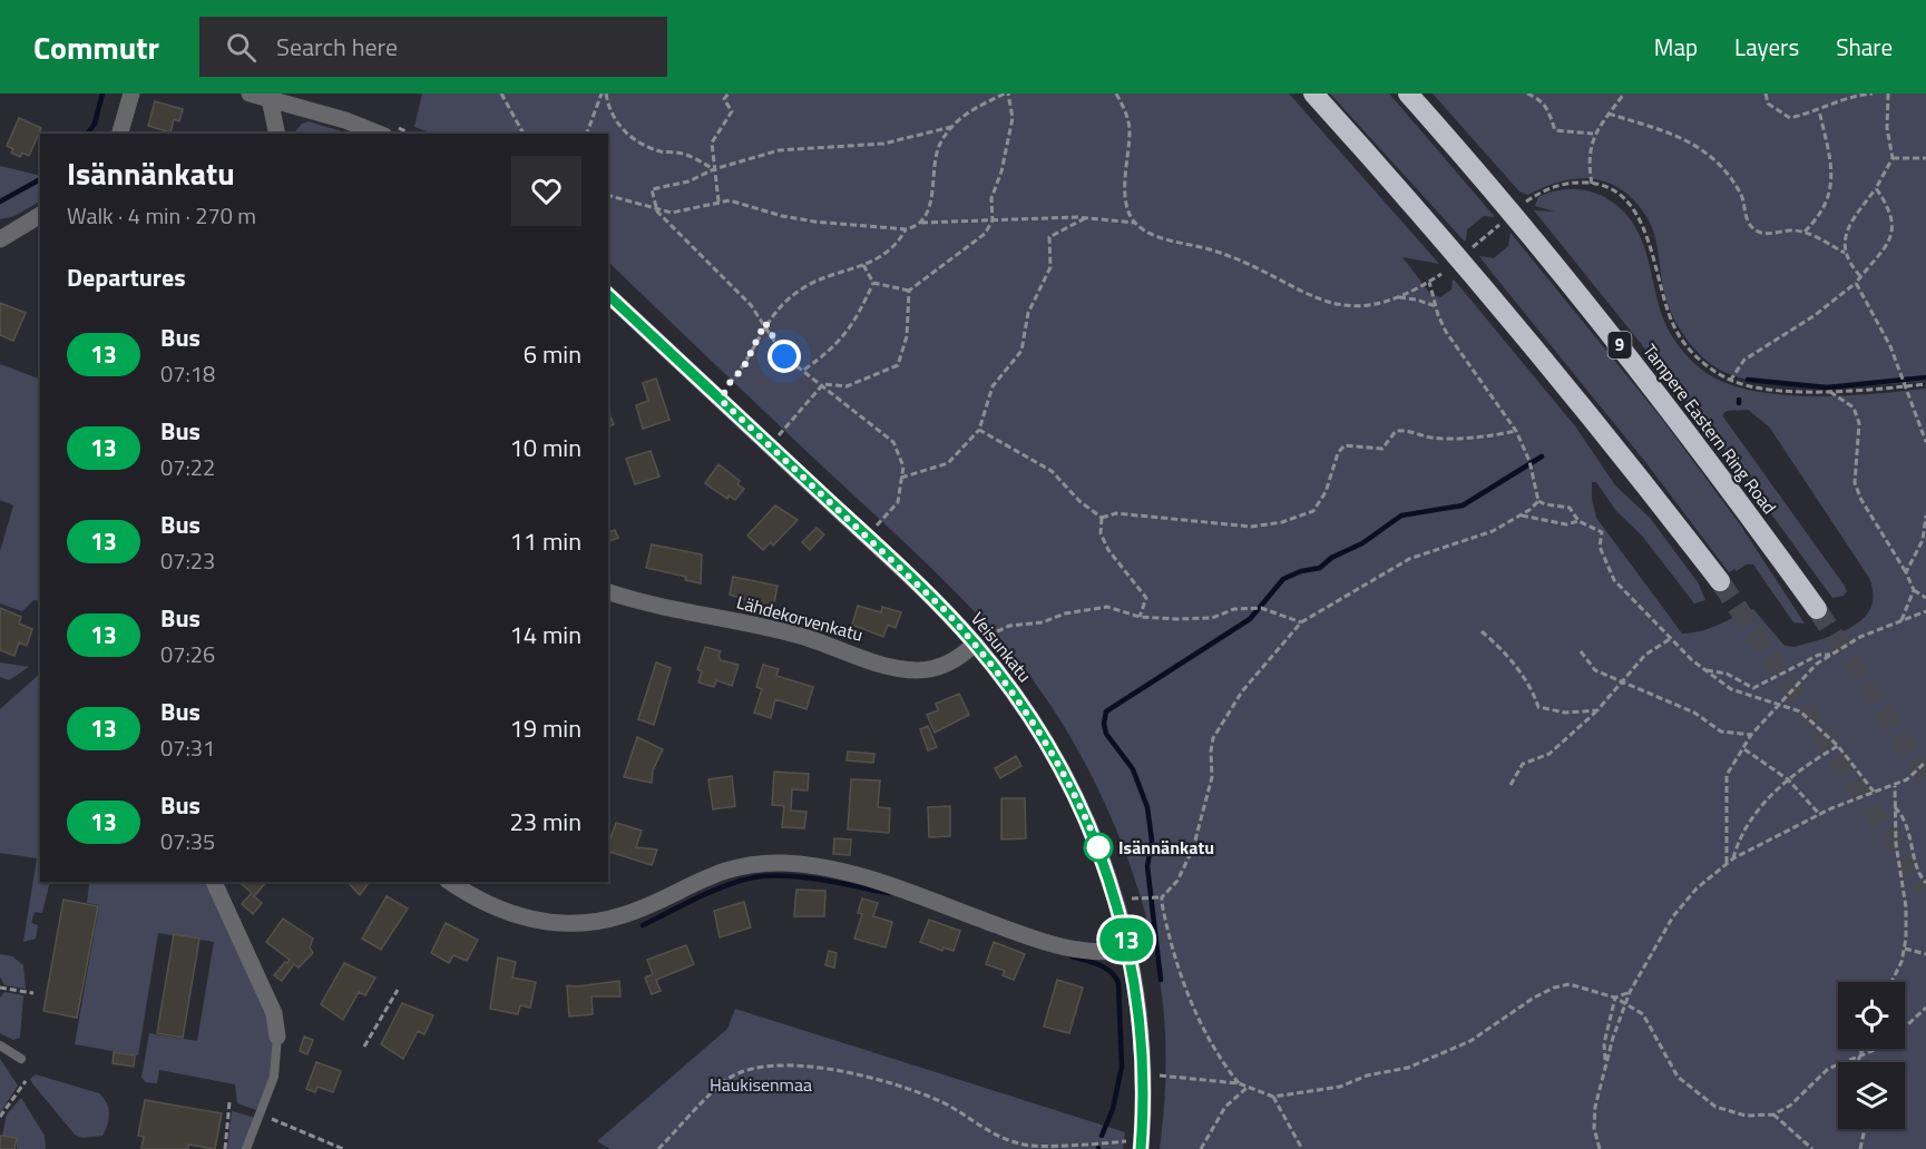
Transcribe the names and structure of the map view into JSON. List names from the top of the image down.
{
  "streets": {
    "highway": ["9", "Tampere Eastern Ring Road"],
    "street": ["Lähdekorvenkatu", "Veisunkatu"]
  },
  "crossings": [
    ["Lähdekorvenkatu", "Veisunkatu"]
  ],
  "parks": ["Haukisenmaa"],
  "places": ["Isännänkatu"],
  "lines": ["bus line 13"],
  "page": {
    "header": "Commutr",
    "search": "Search here",
    "nav": ["Map", "Layers", "Share"],
    "on_map": "13",
    "heading": [
      ["Isännänkatu", "Walk · 4 min · 270 m"],
      "Departures"
    ],
    "list": [
      {
        "mark": "13",
        "name": "Bus",
        "note": "07:18",
        "value": "6 min"
      },
      {
        "mark": "13",
        "name": "Bus",
        "note": "07:22",
        "value": "10 min"
      },
      {
        "mark": "13",
        "name": "Bus",
        "note": "07:23",
        "value": "11 min"
      },
      {
        "mark": "13",
        "name": "Bus",
        "note": "07:26",
        "value": "14 min"
      },
      {
        "mark": "13",
        "name": "Bus",
        "note": "07:31",
        "value": "19 min"
      },
      {
        "mark": "13",
        "name": "Bus",
        "note": "07:35",
        "value": "23 min"
      }
    ]
  }
}
